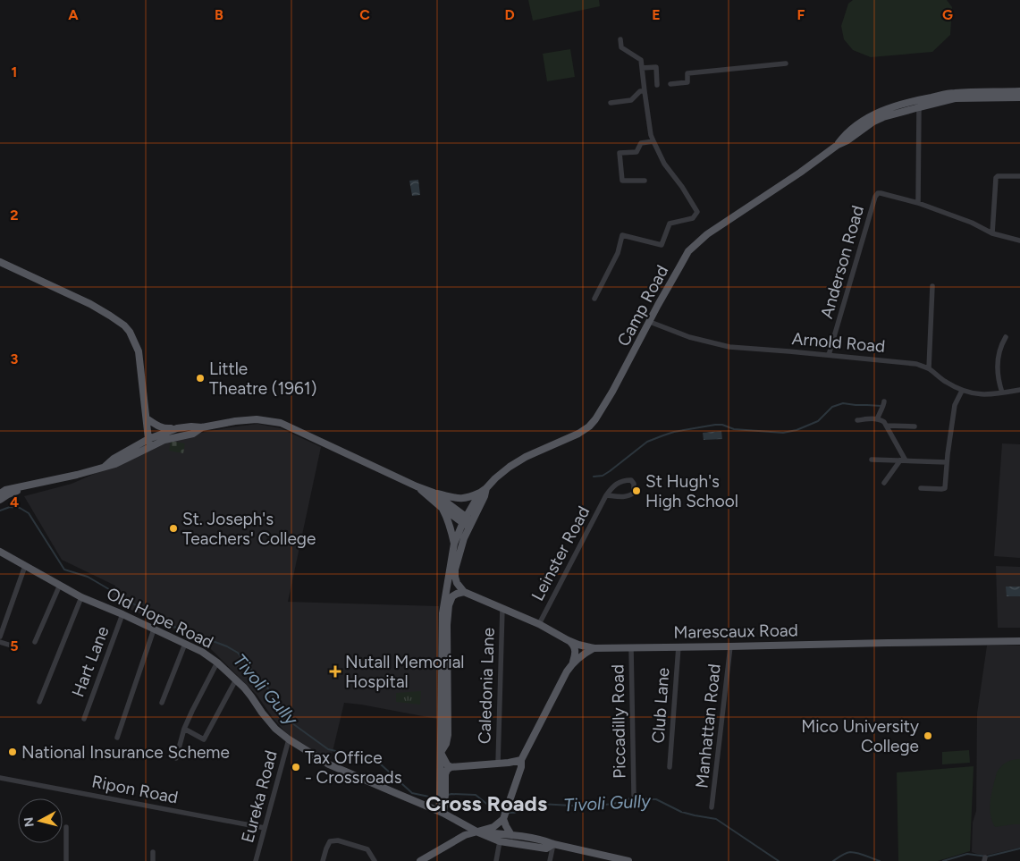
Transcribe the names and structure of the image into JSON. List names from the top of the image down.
{
  "streets": {
    "main road": ["Camp Road", "Old Hope Road", "Marescaux Road"],
    "street": [
      "Anderson Road",
      "Arnold Road",
      "Leinster Road",
      "Hart Lane",
      "Caledonia Lane",
      "Club Lane",
      "Piccadilly Road",
      "Manhattan Road",
      "Ripon Road",
      "Eureka Road"
    ]
  },
  "crossings": [
    ["Anderson Road", "Arnold Road"],
    ["Camp Road", "Arnold Road"],
    ["Camp Road", "Marescaux Road"],
    ["Leinster Road", "Marescaux Road"],
    ["Old Hope Road", "Hart Lane"],
    ["Old Hope Road", "Eureka Road"],
    ["Marescaux Road", "Caledonia Lane"],
    ["Marescaux Road", "Club Lane"],
    ["Marescaux Road", "Piccadilly Road"],
    ["Marescaux Road", "Manhattan Road"],
    ["Ripon Road", "Eureka Road"]
  ],
  "districts": ["Cross Roads"],
  "water": ["Tivoli Gully"],
  "places": {
    "other": [
      "Little Theatre (1961)",
      "St Hugh's High School",
      "St. Joseph's Teachers' College",
      "Mico University College",
      "National Insurance Scheme",
      "Tax Office - Crossroads"
    ],
    "health": ["Nutall Memorial Hospital"]
  },
  "north": "left",
  "grid": {
    "columns": [
      "A",
      "B",
      "C",
      "D",
      "E",
      "F",
      "G"
    ],
    "rows": [
      "1",
      "2",
      "3",
      "4",
      "5"
    ]
  }
}
